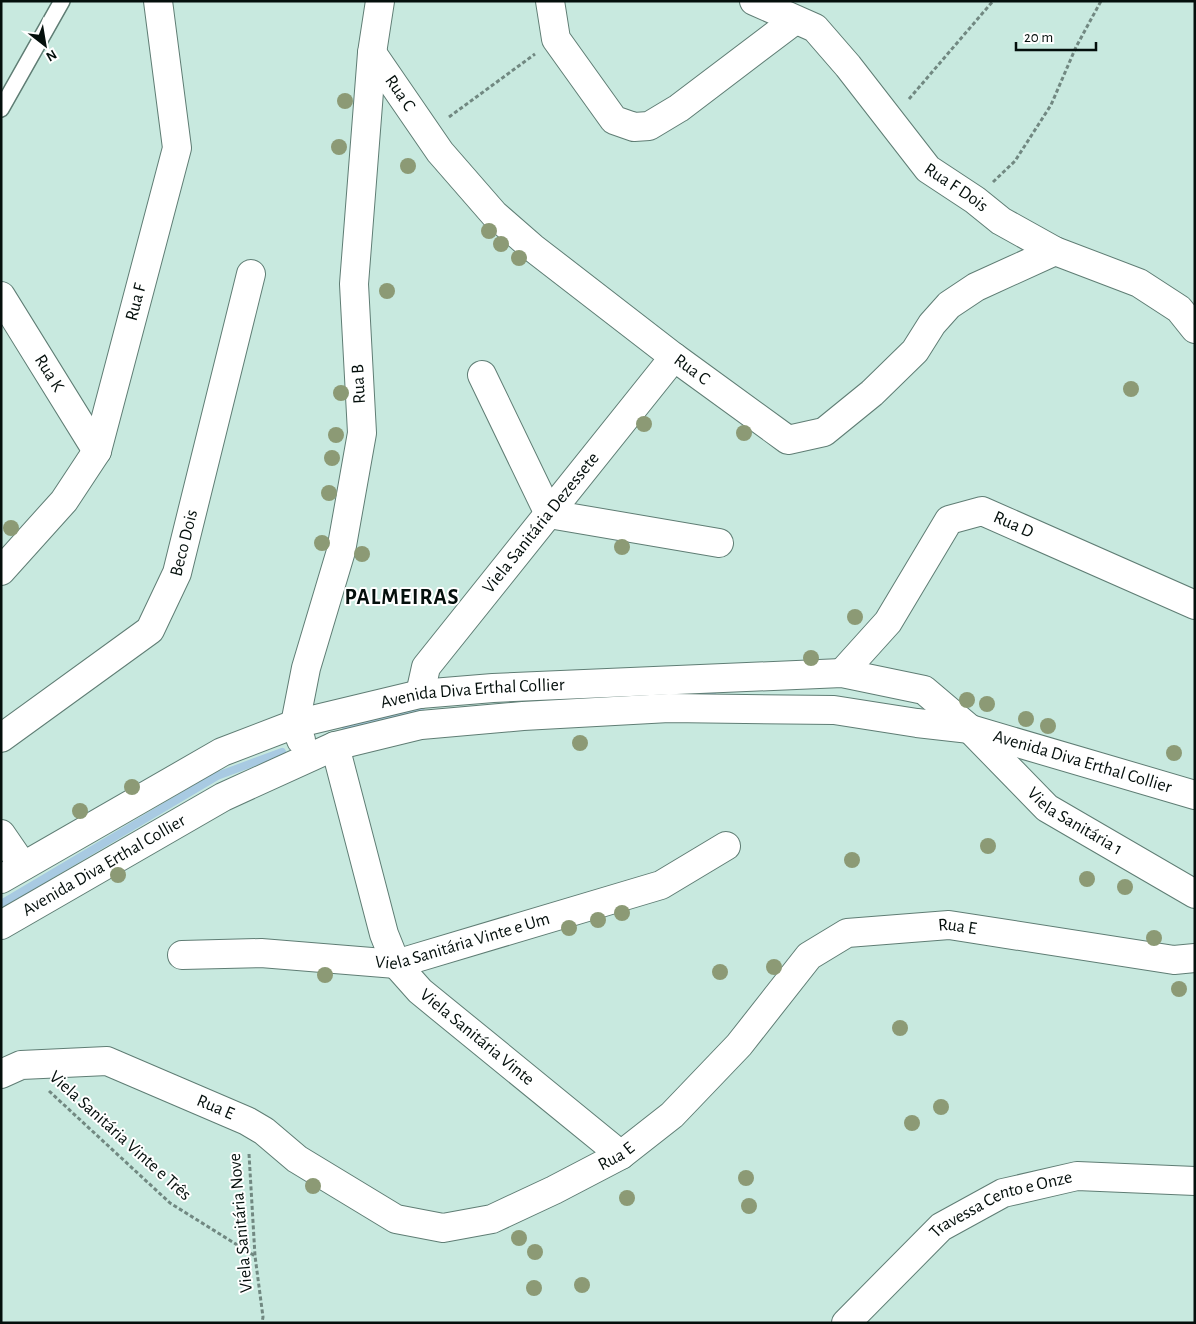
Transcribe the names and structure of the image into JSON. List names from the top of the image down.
{
  "streets": {
    "street": [
      "Rua C",
      "Rua F Dois",
      "Rua F",
      "Rua K",
      "Rua B",
      "Viela Sanitária Dezessete",
      "Rua D",
      "Beco Dois",
      "Avenida Diva Erthal Collier",
      "Viela Sanitária 1",
      "Rua E",
      "Viela Sanitária Vinte e Um",
      "Viela Sanitária Vinte",
      "Travessa Cento e Onze"
    ],
    "path": ["Viela Sanitária Vinte e Três", "Viela Sanitária Nove"]
  },
  "crossings": [
    ["Rua C", "Rua F Dois"],
    ["Rua C", "Rua B"],
    ["Rua C", "Viela Sanitária Dezessete"],
    ["Rua F", "Rua K"],
    ["Rua B", "Avenida Diva Erthal Collier"],
    ["Viela Sanitária Dezessete", "Avenida Diva Erthal Collier"],
    ["Rua D", "Avenida Diva Erthal Collier"],
    ["Avenida Diva Erthal Collier", "Viela Sanitária 1"],
    ["Avenida Diva Erthal Collier", "Viela Sanitária Vinte"],
    ["Rua E", "Viela Sanitária Vinte"],
    ["Rua E", "Viela Sanitária Vinte e Três"],
    ["Rua E", "Viela Sanitária Nove"],
    ["Viela Sanitária Vinte e Um", "Viela Sanitária Vinte"],
    ["Viela Sanitária Vinte e Três", "Viela Sanitária Nove"]
  ],
  "districts": ["PALMEIRAS"],
  "scale_bar": "20 m",
  "north": "bottom right"
}
